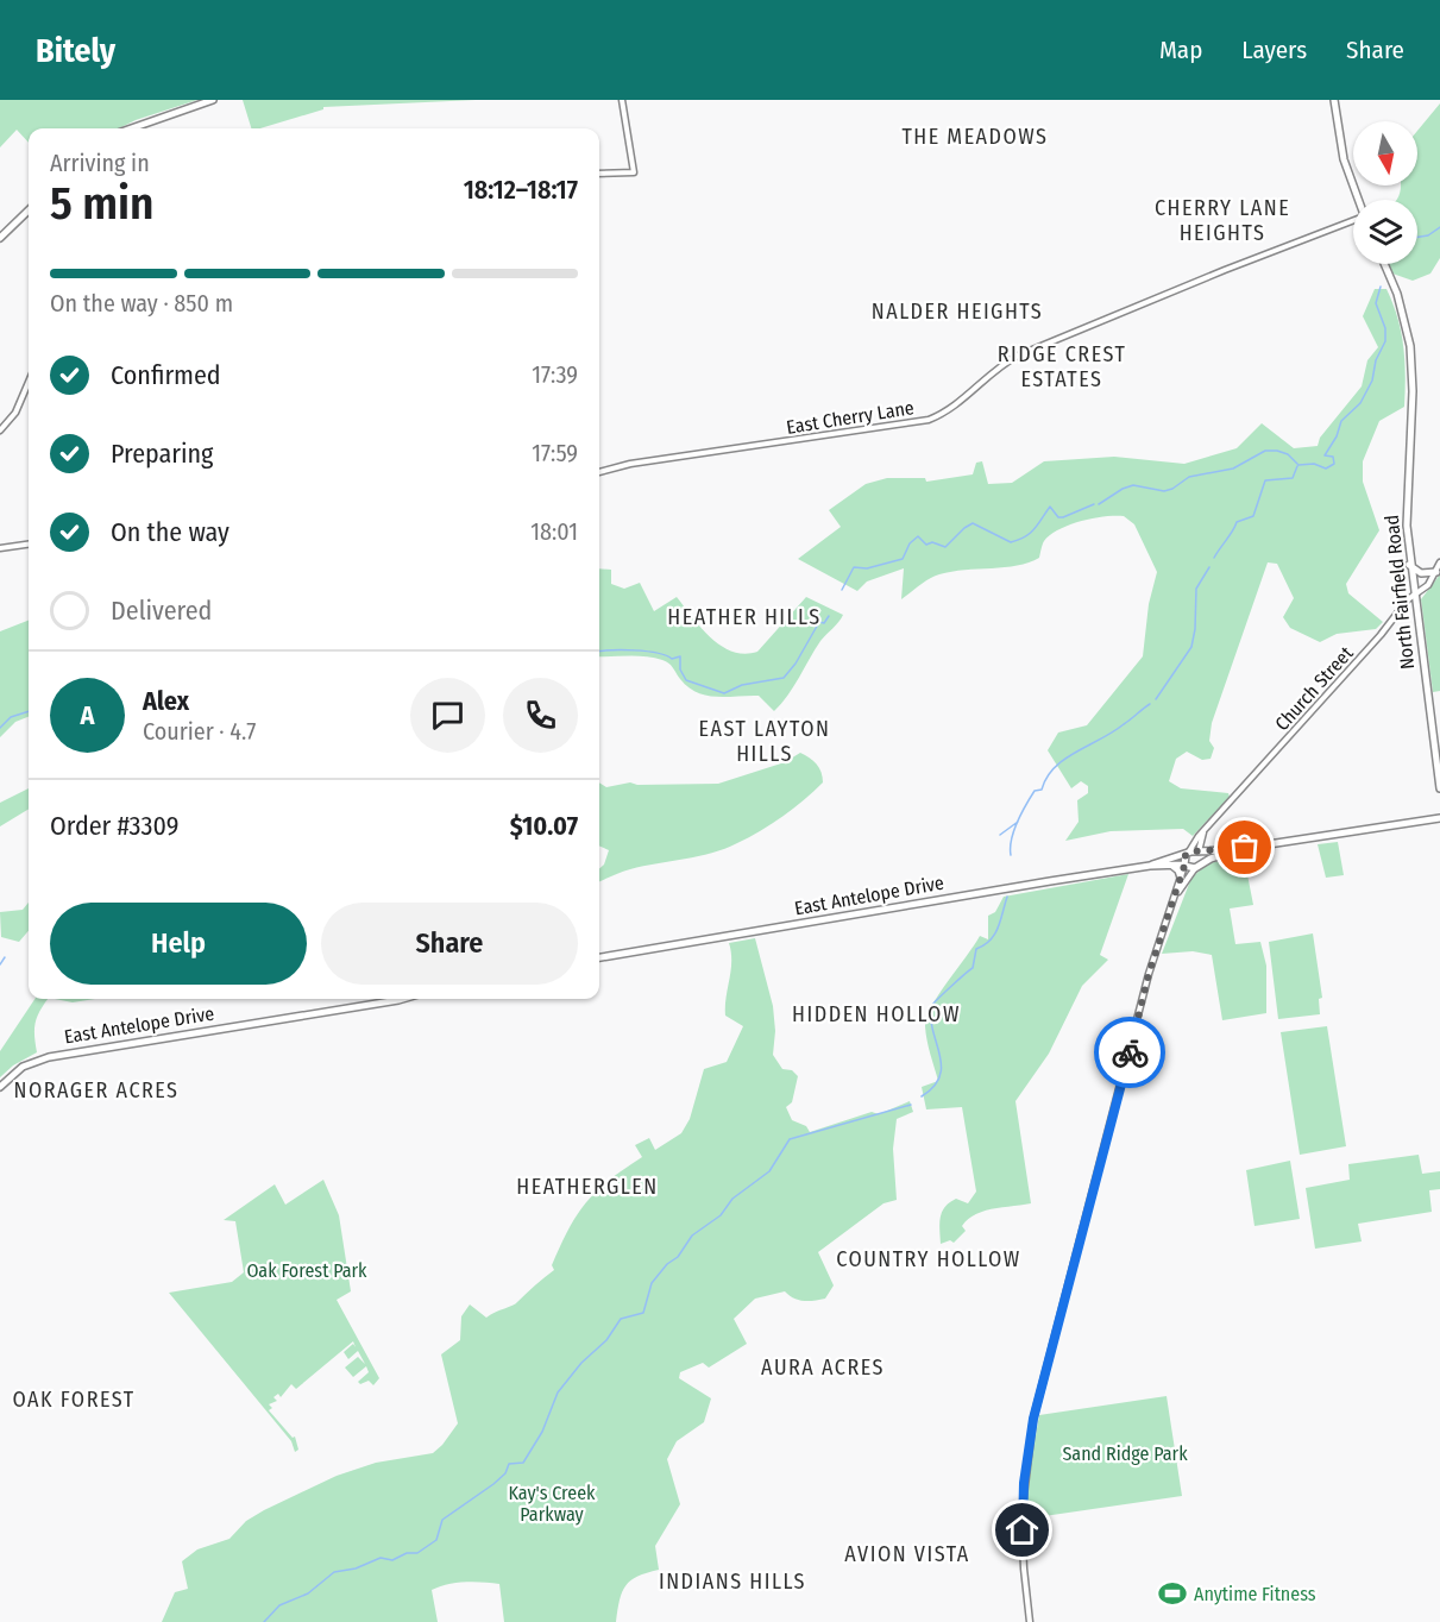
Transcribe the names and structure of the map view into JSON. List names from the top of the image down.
{
  "streets": {
    "main road": ["North Fairfield Road", "East Antelope Drive"],
    "street": ["East Cherry Lane", "Church Street"]
  },
  "crossings": [
    ["North Fairfield Road", "Church Street"],
    ["Church Street", "East Antelope Drive"]
  ],
  "districts": [
    "THE MEADOWS",
    "CHERRY LANE HEIGHTS",
    "NALDER HEIGHTS",
    "RIDGE CREST ESTATES",
    "HEATHER HILLS",
    "EAST LAYTON HILLS",
    "HIDDEN HOLLOW",
    "NORAGER ACRES",
    "HEATHERGLEN",
    "COUNTRY HOLLOW",
    "AURA ACRES",
    "OAK FOREST",
    "AVION VISTA",
    "INDIANS HILLS"
  ],
  "parks": ["Oak Forest Park", "Sand Ridge Park", "Kay's Creek Parkway"],
  "places": {
    "sports": ["Anytime Fitness"]
  },
  "north": "bottom",
  "page": {
    "header": "Bitely",
    "nav": ["Map", "Layers", "Share"],
    "heading": ["5 min", "Arriving in", "18:12–18:17"],
    "panel": [
      "Alex",
      "Courier · 4.7",
      "Order #3309",
      "$10.07"
    ],
    "bar": "On the way · 850 m",
    "list": [
      ["Confirmed", "17:39"],
      ["Preparing", "17:59"],
      ["On the way", "18:01"],
      "Delivered"
    ],
    "round": "A",
    "buttons": ["Help", "Share"]
  }
}
